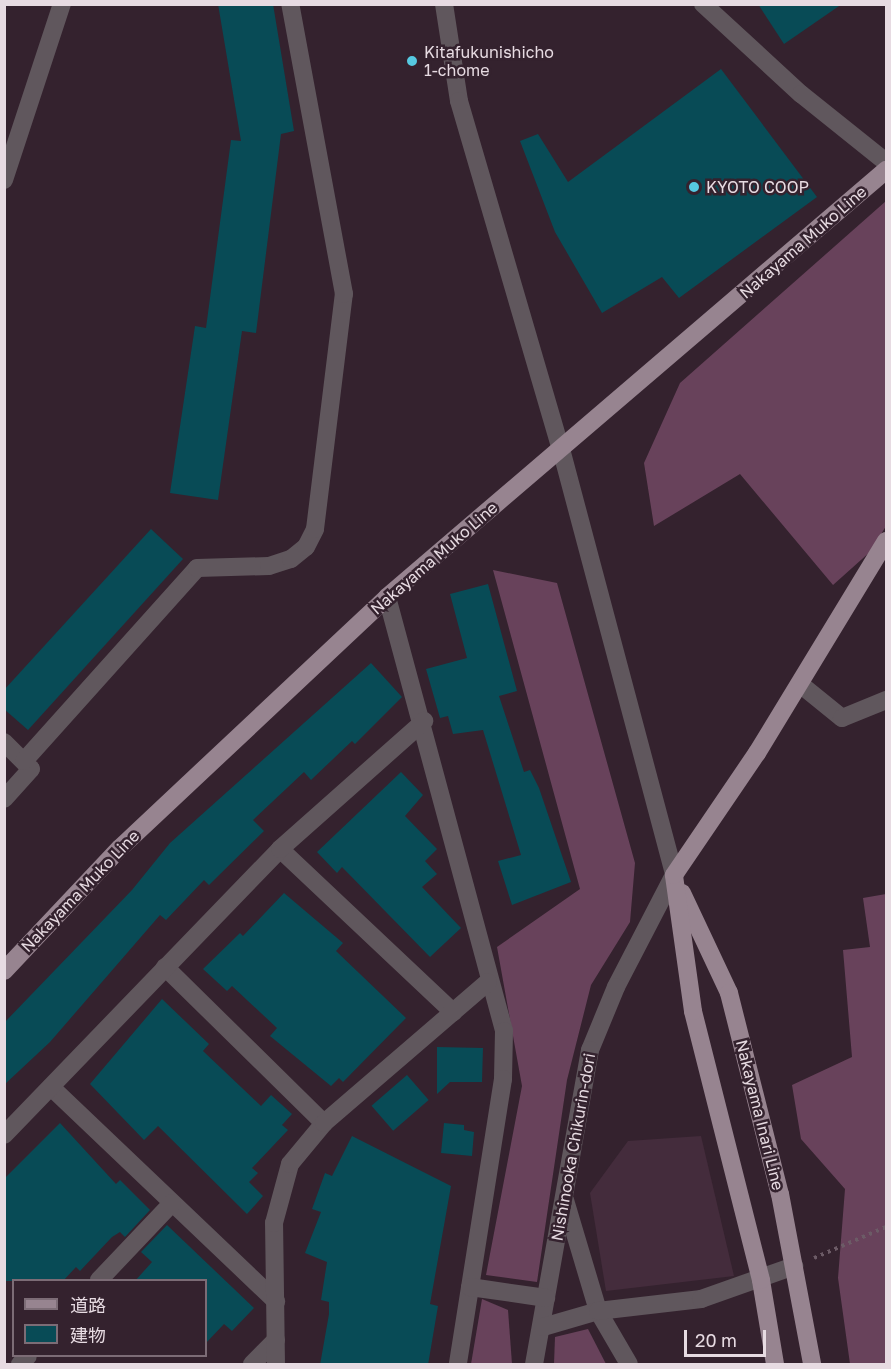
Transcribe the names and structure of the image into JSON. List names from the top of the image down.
{
  "streets": {
    "main road": ["Nakayama Muko Line", "Nakayama Inari Line"],
    "street": ["Nishinooka Chikurin-dori"]
  },
  "crossings": [
    ["Nakayama Inari Line", "Nishinooka Chikurin-dori"]
  ],
  "places": ["Kitafukunishicho 1-chome", "KYOTO COOP"],
  "legend": ["道路", "建物"],
  "scale_bar": "20 m"
}
